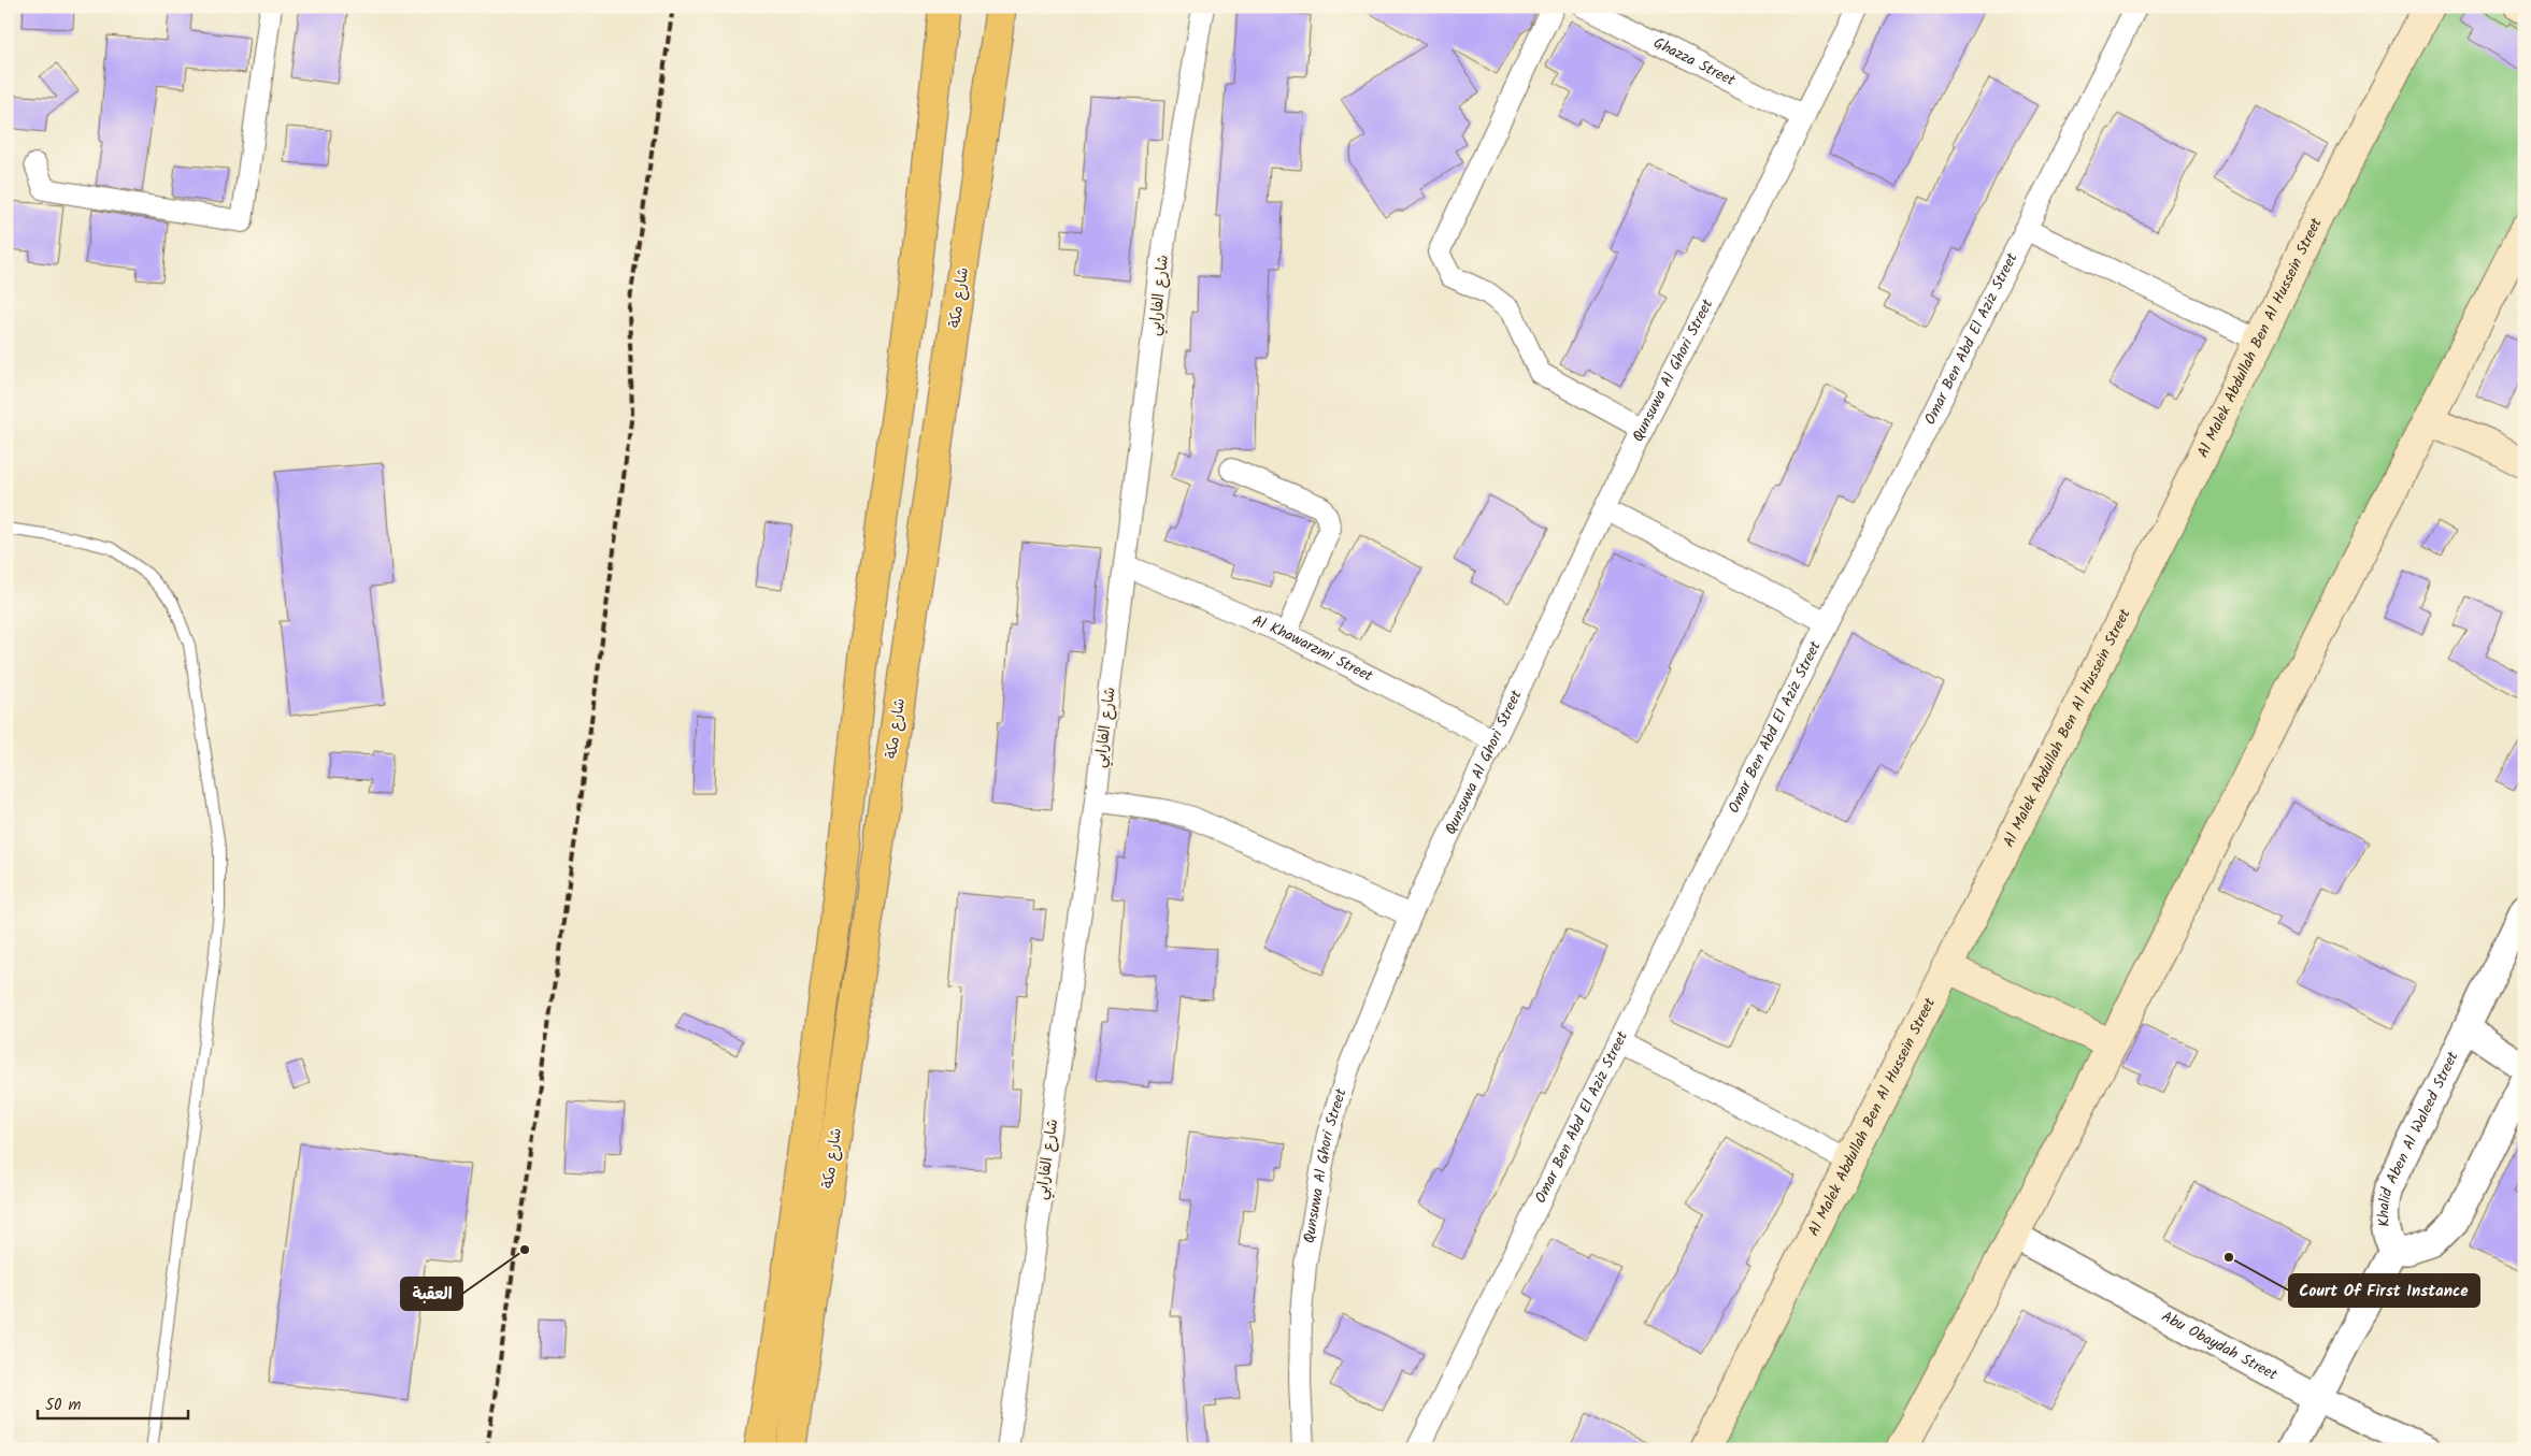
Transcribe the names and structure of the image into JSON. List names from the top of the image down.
{
  "streets": {
    "main road": ["شارع مكة", "Al Malek Abdullah Ben Al Hussein Street"],
    "street": [
      "Ghazza Street",
      "شارع الفارابي",
      "Omar Ben Abd El Aziz Street",
      "Qunsuwa Al Ghori Street",
      "Al Khawarzmi Street",
      "Khalid Aben Al Waleed Street",
      "Abu Obaydah Street"
    ]
  },
  "crossings": [
    ["Ghazza Street", "Qunsuwa Al Ghori Street"],
    ["شارع الفارابي", "Al Khawarzmi Street"],
    ["Qunsuwa Al Ghori Street", "Al Khawarzmi Street"]
  ],
  "places": ["العقبة", "Court Of First Instance"],
  "scale_bar": "50 m"
}
